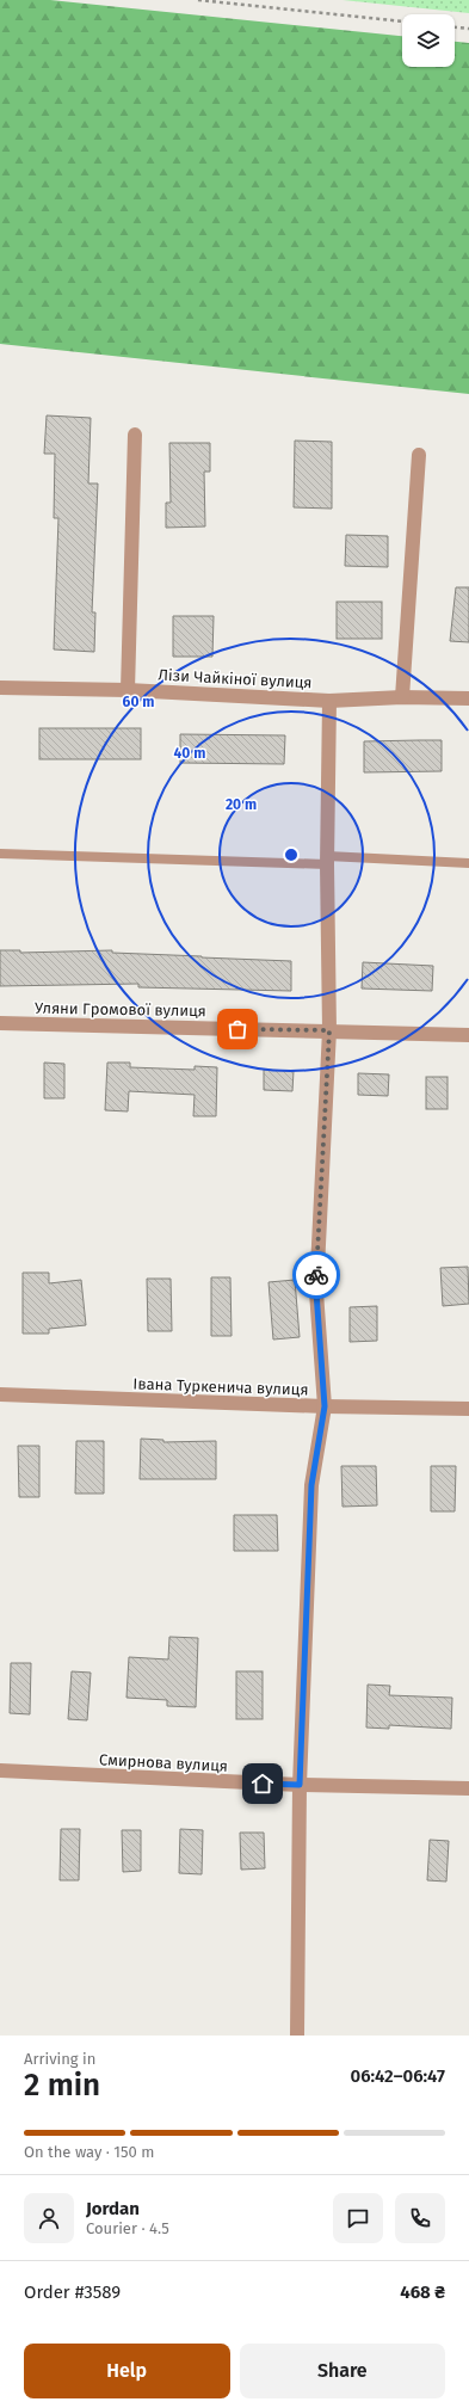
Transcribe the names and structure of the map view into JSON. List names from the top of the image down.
{
  "streets": {
    "street": [
      "Лізи Чайкіної вулиця",
      "Уляни Громової вулиця",
      "Івана Туркенича вулиця",
      "Смирнова вулиця"
    ]
  },
  "page": {
    "heading": ["2 min", "Arriving in", "06:42–06:47"],
    "panel": [
      "Jordan",
      "Courier · 4.5",
      "Order #3589",
      "468 ₴"
    ],
    "bar": "On the way · 150 m",
    "buttons": ["Help", "Share"]
  },
  "rings": ["60 m", "40 m", "20 m"]
}
